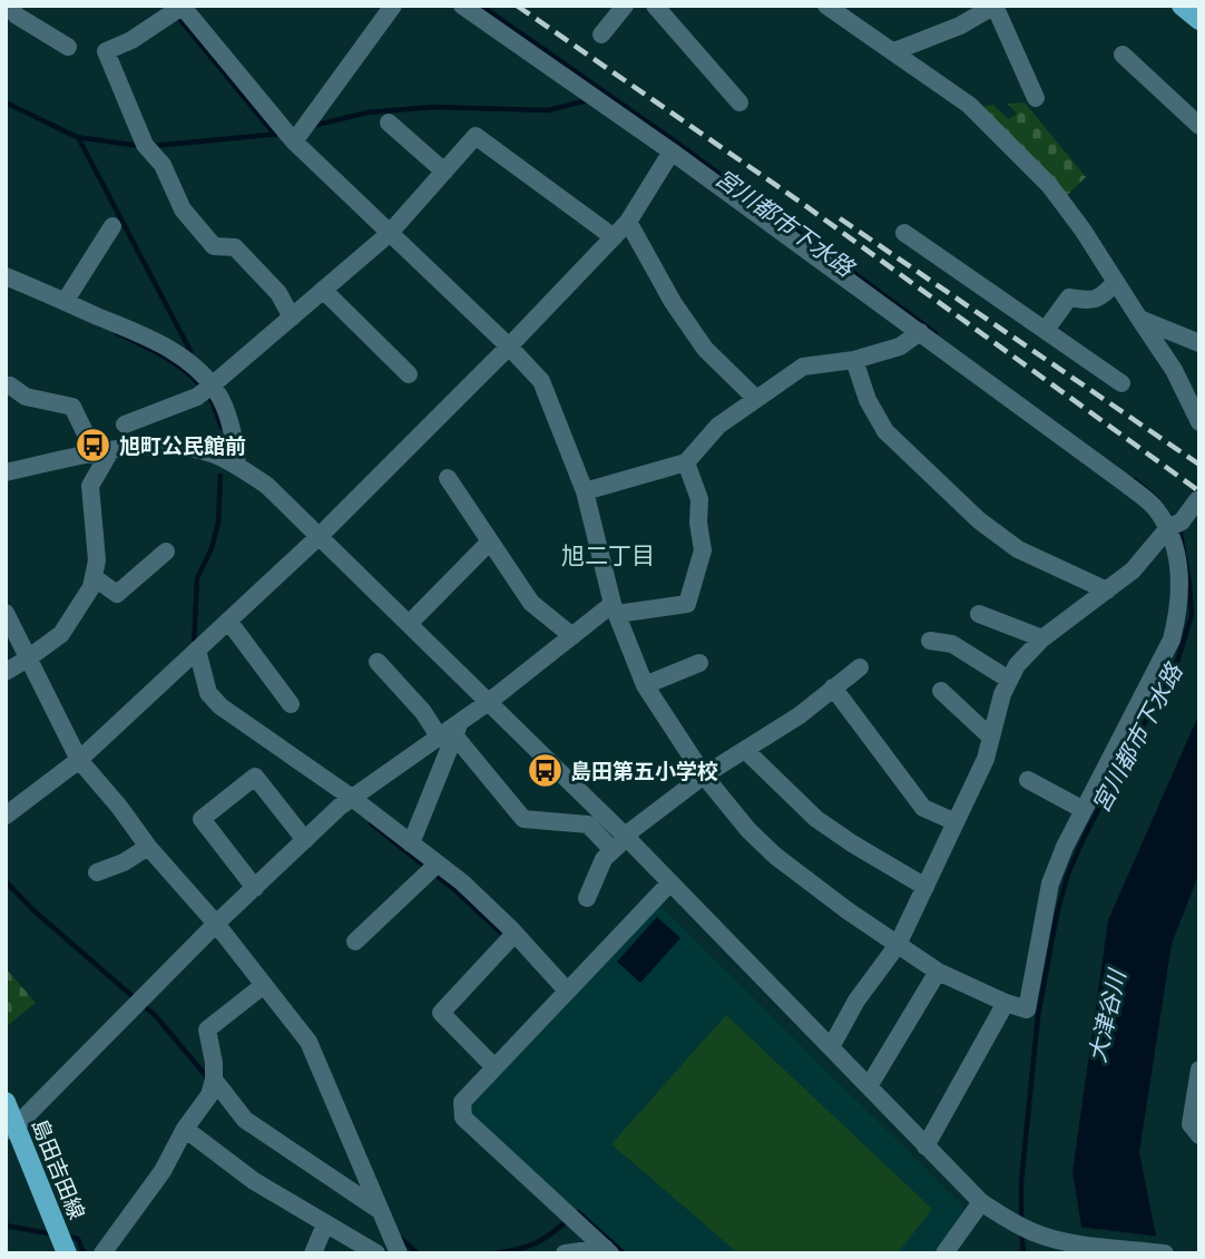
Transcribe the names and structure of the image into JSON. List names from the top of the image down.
{
  "streets": {
    "main road": ["島田吉田線"]
  },
  "districts": ["旭二丁目"],
  "water": ["宮川都市下水路", "大津谷川"],
  "places": {
    "bus stop": ["旭町公民館前", "島田第五小学校"]
  }
}
